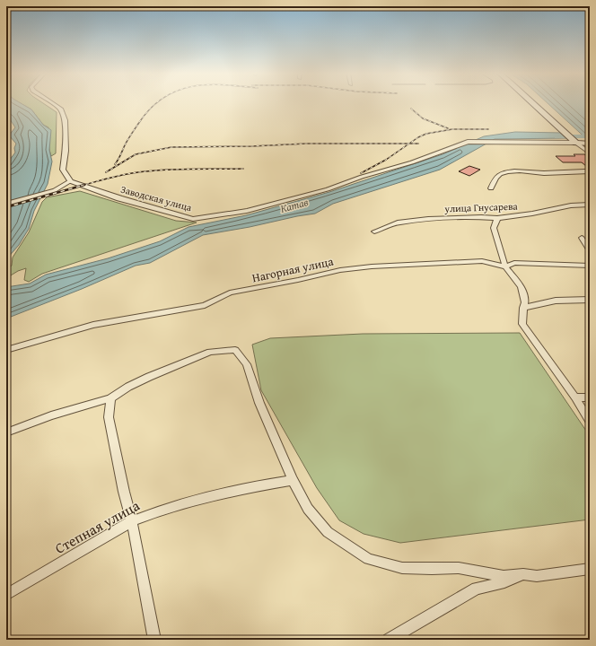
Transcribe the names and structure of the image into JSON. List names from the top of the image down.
{
  "streets": {
    "street": [
      "Заводская улица",
      "улица Гнусарева",
      "Нагорная улица",
      "Степная улица"
    ]
  },
  "water": ["Катав"]
}
